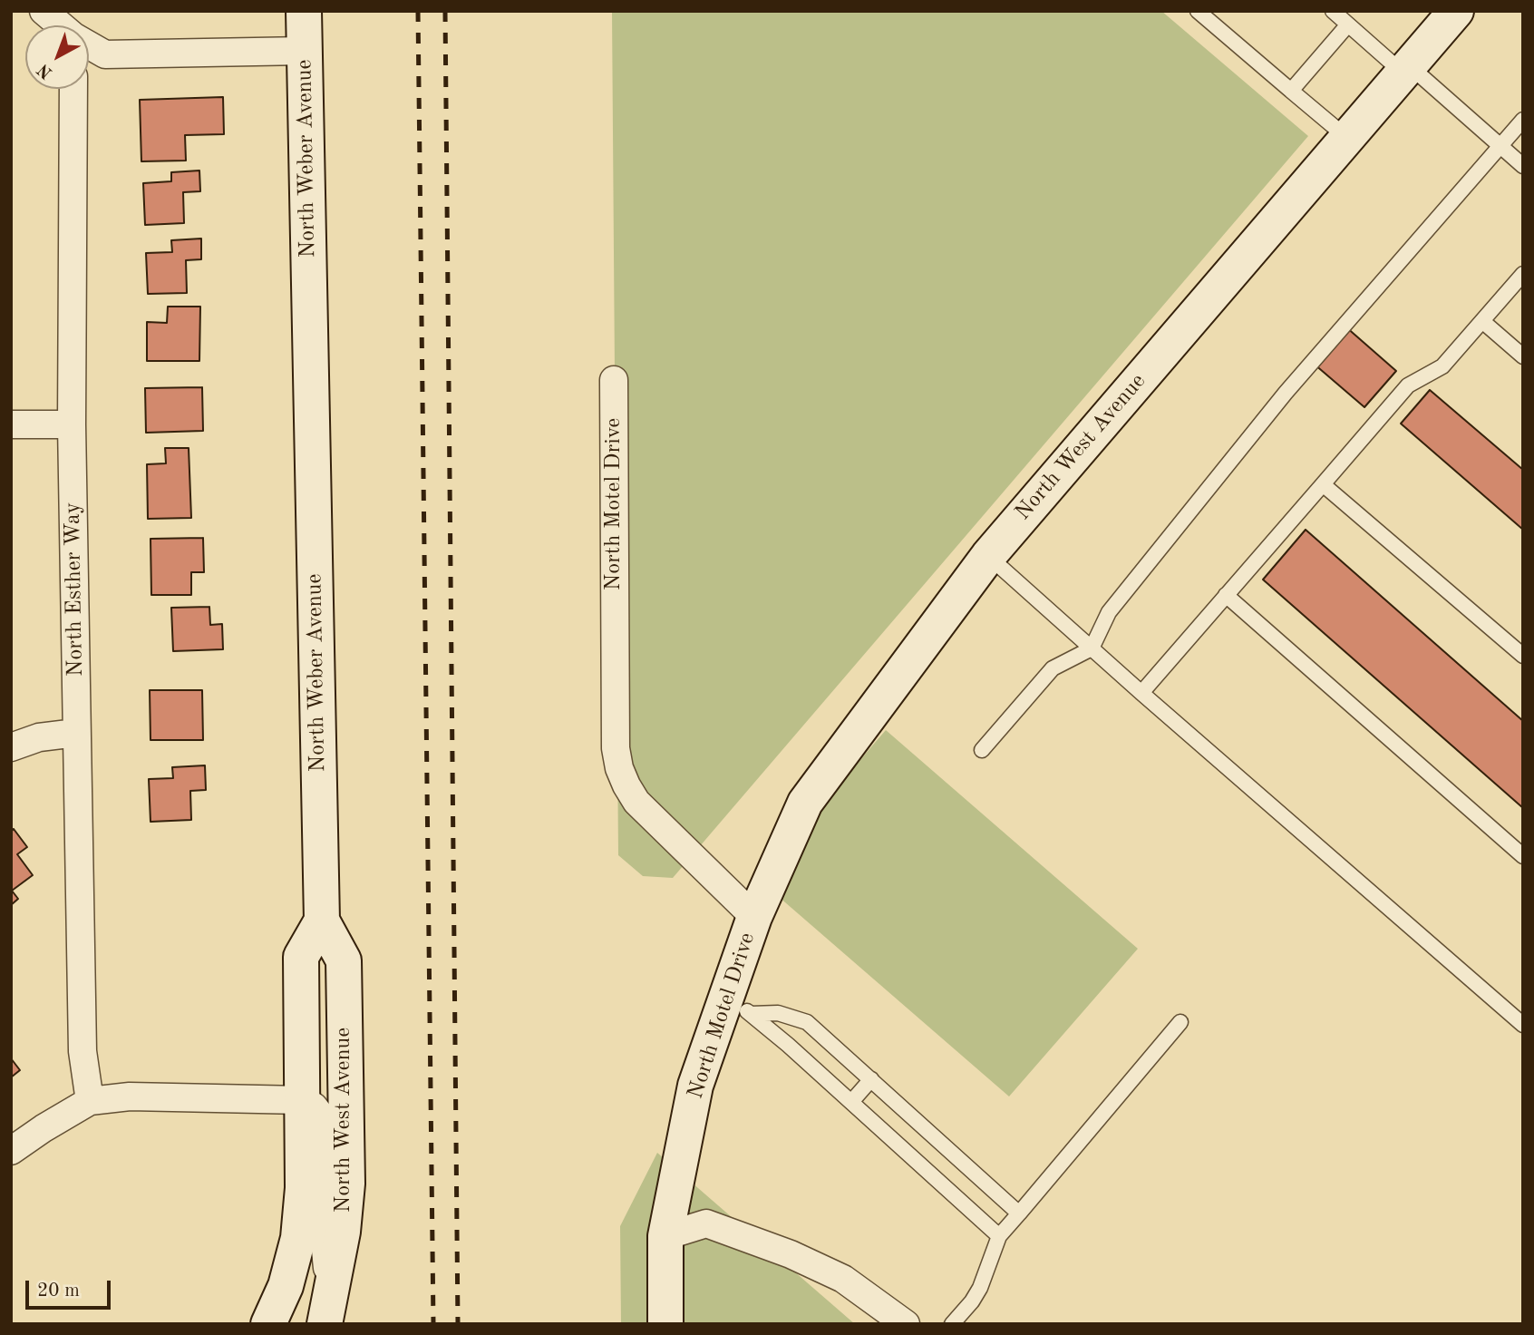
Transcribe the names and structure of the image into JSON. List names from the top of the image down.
{
  "streets": {
    "street": [
      "North Weber Avenue",
      "North West Avenue",
      "North Motel Drive",
      "North Esther Way"
    ]
  },
  "crossings": [
    ["North Weber Avenue", "North West Avenue"],
    ["North West Avenue", "North Motel Drive"]
  ],
  "scale_bar": "20 m",
  "north": "bottom left"
}
